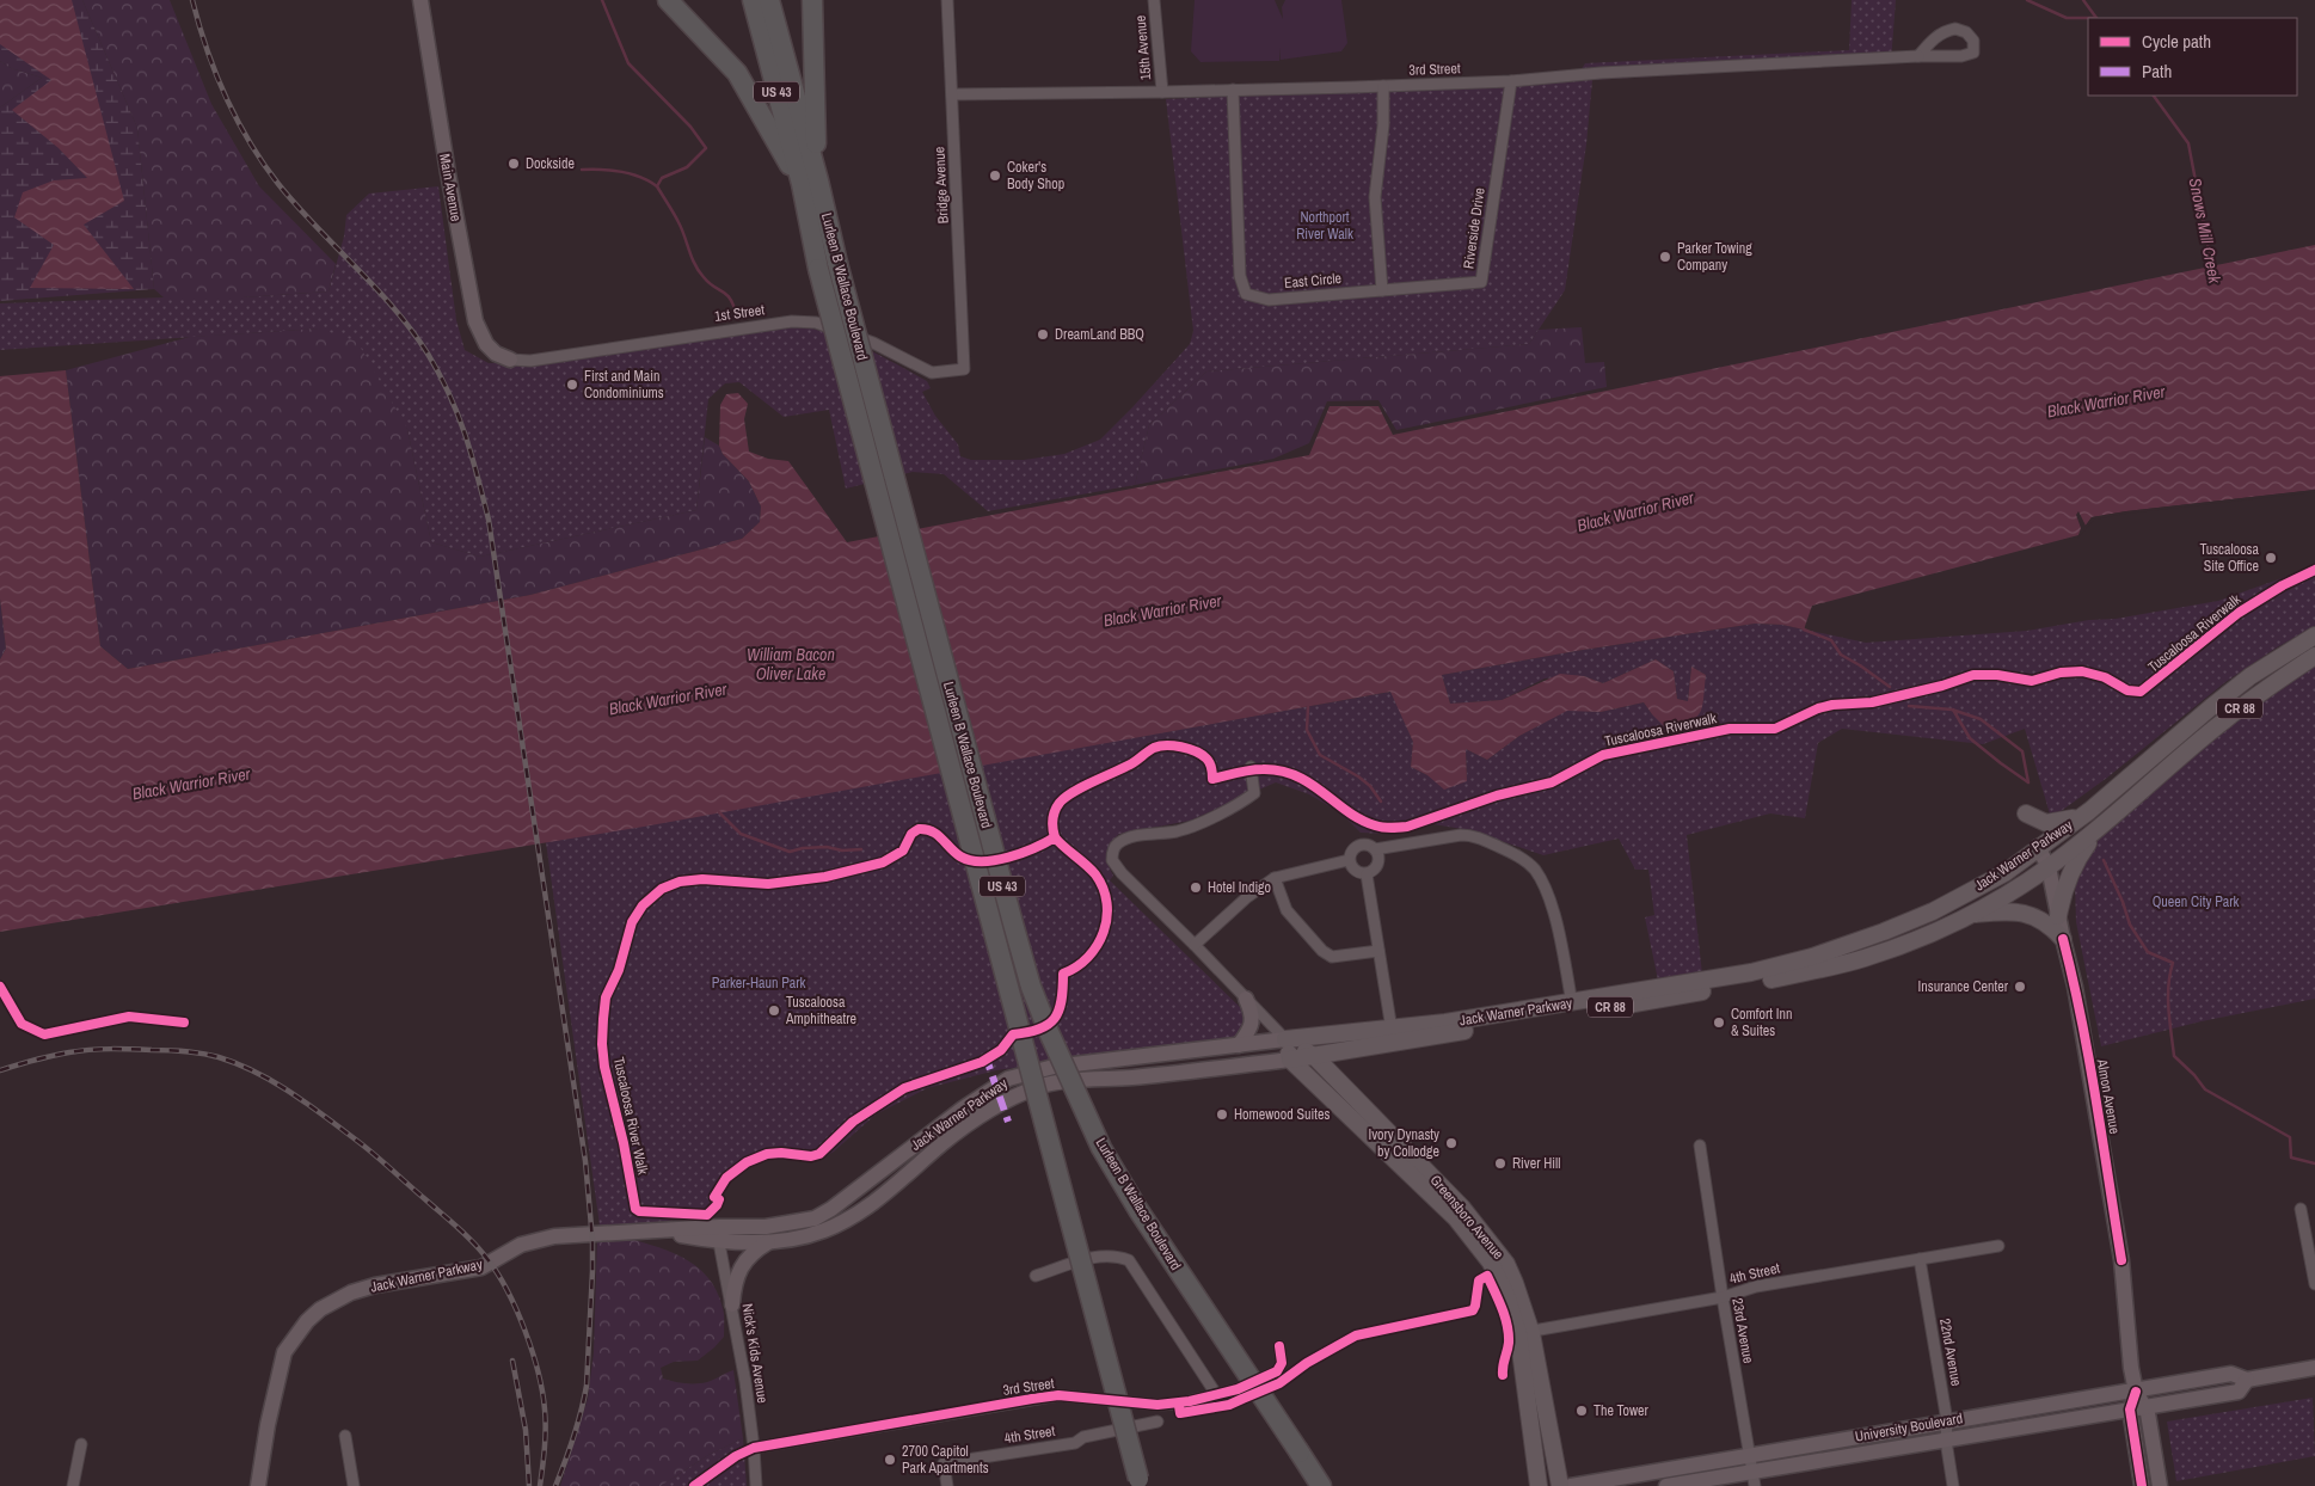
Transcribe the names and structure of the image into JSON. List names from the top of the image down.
{
  "streets": {
    "highway": ["US 43", "Lurleen B Wallace Boulevard"],
    "main road": [
      "Main Avenue",
      "CR 88",
      "Jack Warner Parkway",
      "Almon Avenue",
      "Greensboro Avenue",
      "University Boulevard"
    ],
    "street": [
      "15th Avenue",
      "3rd Street",
      "Bridge Avenue",
      "Riverside Drive",
      "East Circle",
      "1st Street",
      "4th Street",
      "23rd Avenue",
      "22nd Avenue",
      "Nick's Kids Avenue"
    ],
    "cycle path": ["Tuscaloosa Riverwalk", "Tuscaloosa River Walk"]
  },
  "crossings": [
    ["15th Avenue", "3rd Street"],
    ["3rd Street", "Bridge Avenue"],
    ["3rd Street", "Riverside Drive"],
    ["3rd Street", "East Circle"],
    ["3rd Street", "Nick's Kids Avenue"],
    ["Bridge Avenue", "1st Street"],
    ["Main Avenue", "1st Street"],
    ["Riverside Drive", "East Circle"],
    ["Jack Warner Parkway", "Almon Avenue"],
    ["Jack Warner Parkway", "Greensboro Avenue"],
    ["Jack Warner Parkway", "Nick's Kids Avenue"],
    ["Almon Avenue", "University Boulevard"],
    ["Greensboro Avenue", "4th Street"],
    ["4th Street", "23rd Avenue"],
    ["4th Street", "22nd Avenue"],
    ["23rd Avenue", "University Boulevard"],
    ["22nd Avenue", "University Boulevard"]
  ],
  "water": ["Snows Mill Creek", "Black Warrior River", "William Bacon Oliver Lake"],
  "parks": ["Northport River Walk", "Queen City Park", "Parker-Haun Park"],
  "places": [
    "Dockside",
    "Coker's Body Shop",
    "Parker Towing Company",
    "DreamLand BBQ",
    "First and Main Condominiums",
    "Tuscaloosa Site Office",
    "Hotel Indigo",
    "Insurance Center",
    "Tuscaloosa Amphitheatre",
    "Comfort Inn & Suites",
    "Homewood Suites",
    "Ivory Dynasty by Collodge",
    "River Hill",
    "The Tower",
    "2700 Capitol Park Apartments"
  ],
  "legend": ["Cycle path", "Path"]
}
